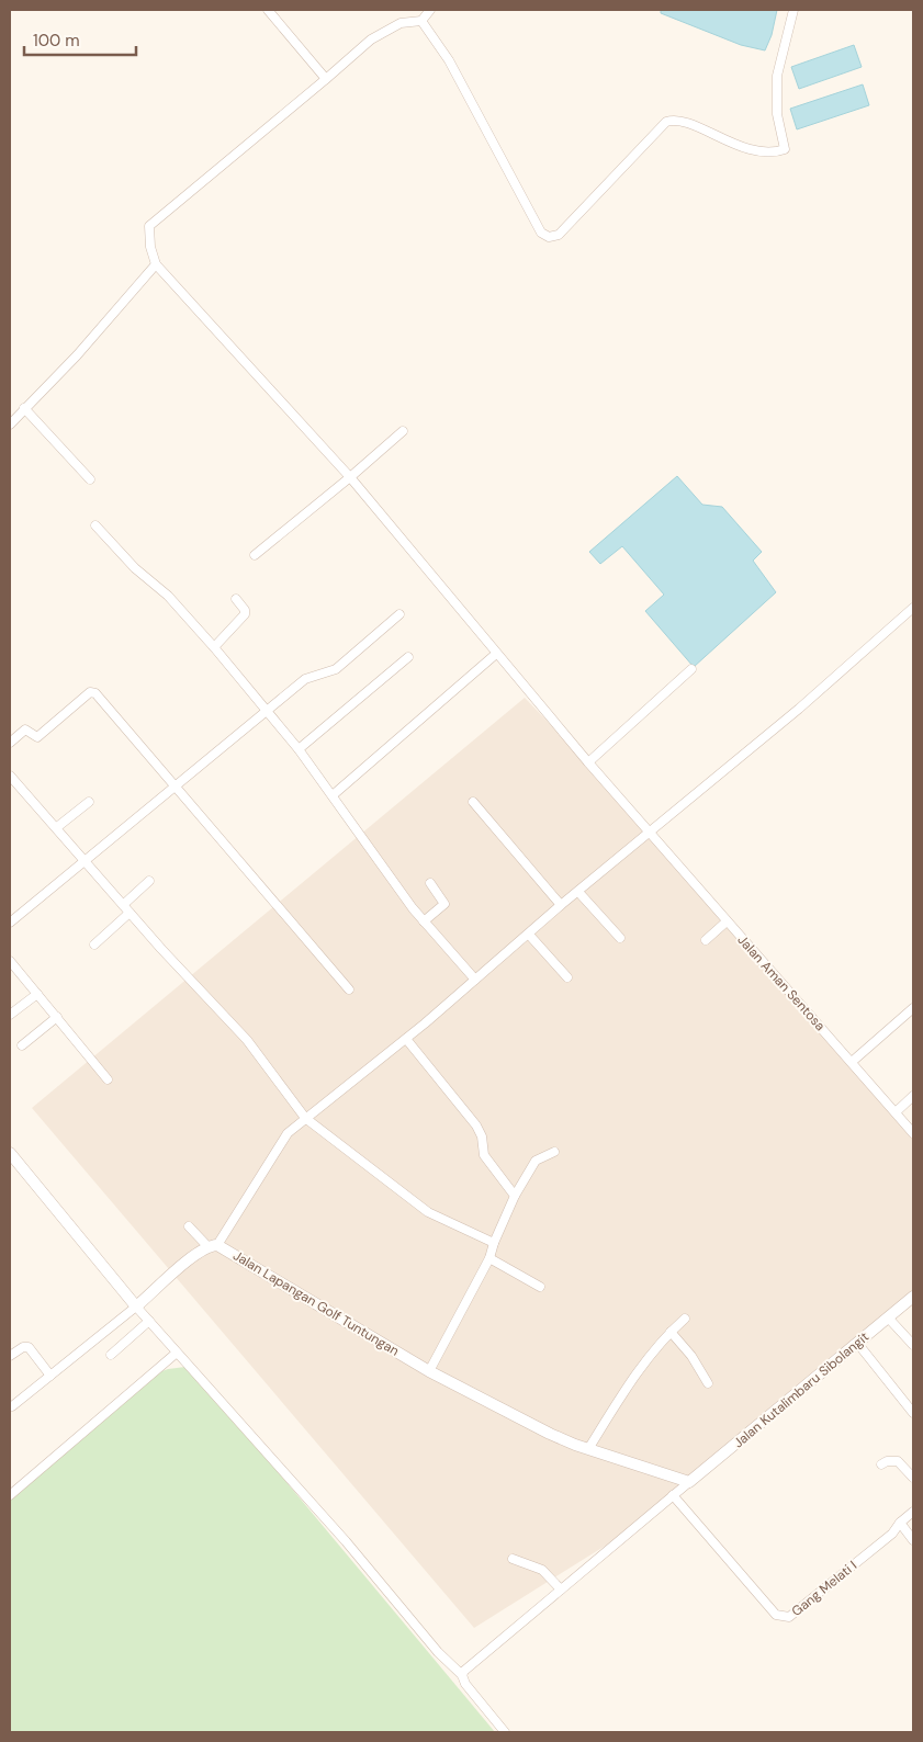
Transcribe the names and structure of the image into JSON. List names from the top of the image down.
{
  "streets": {
    "street": [
      "Jalan Aman Sentosa",
      "Jalan Lapangan Golf Tuntungan",
      "Jalan Kutalimbaru Sibolangit",
      "Gang Melati I"
    ]
  },
  "crossings": [
    ["Jalan Lapangan Golf Tuntungan", "Jalan Kutalimbaru Sibolangit"]
  ],
  "scale_bar": "100 m"
}
